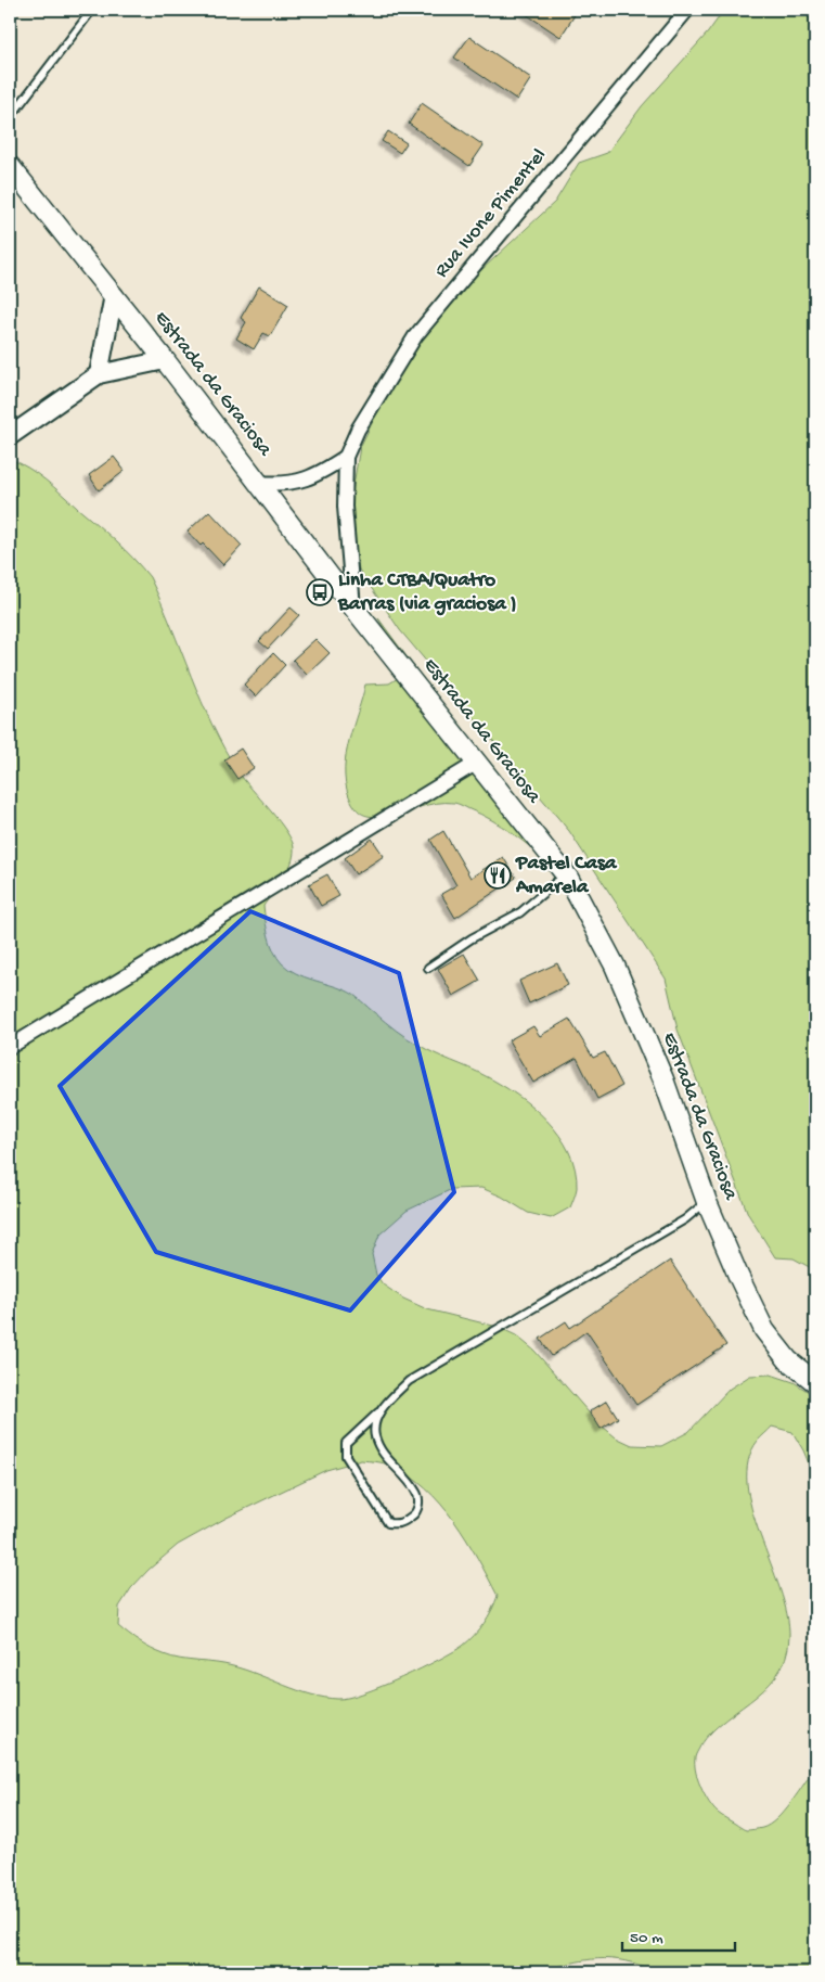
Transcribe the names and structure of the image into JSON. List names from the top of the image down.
{
  "streets": {
    "main road": ["Estrada da Graciosa"],
    "street": ["Rua Ivone Pimentel"]
  },
  "crossings": [
    ["Rua Ivone Pimentel", "Estrada da Graciosa"]
  ],
  "places": {
    "bus stop": ["Linha CTBA/Quatro Barras (via graciosa )"],
    "restaurant": ["Pastel Casa Amarela"]
  },
  "scale_bar": "50 m"
}
